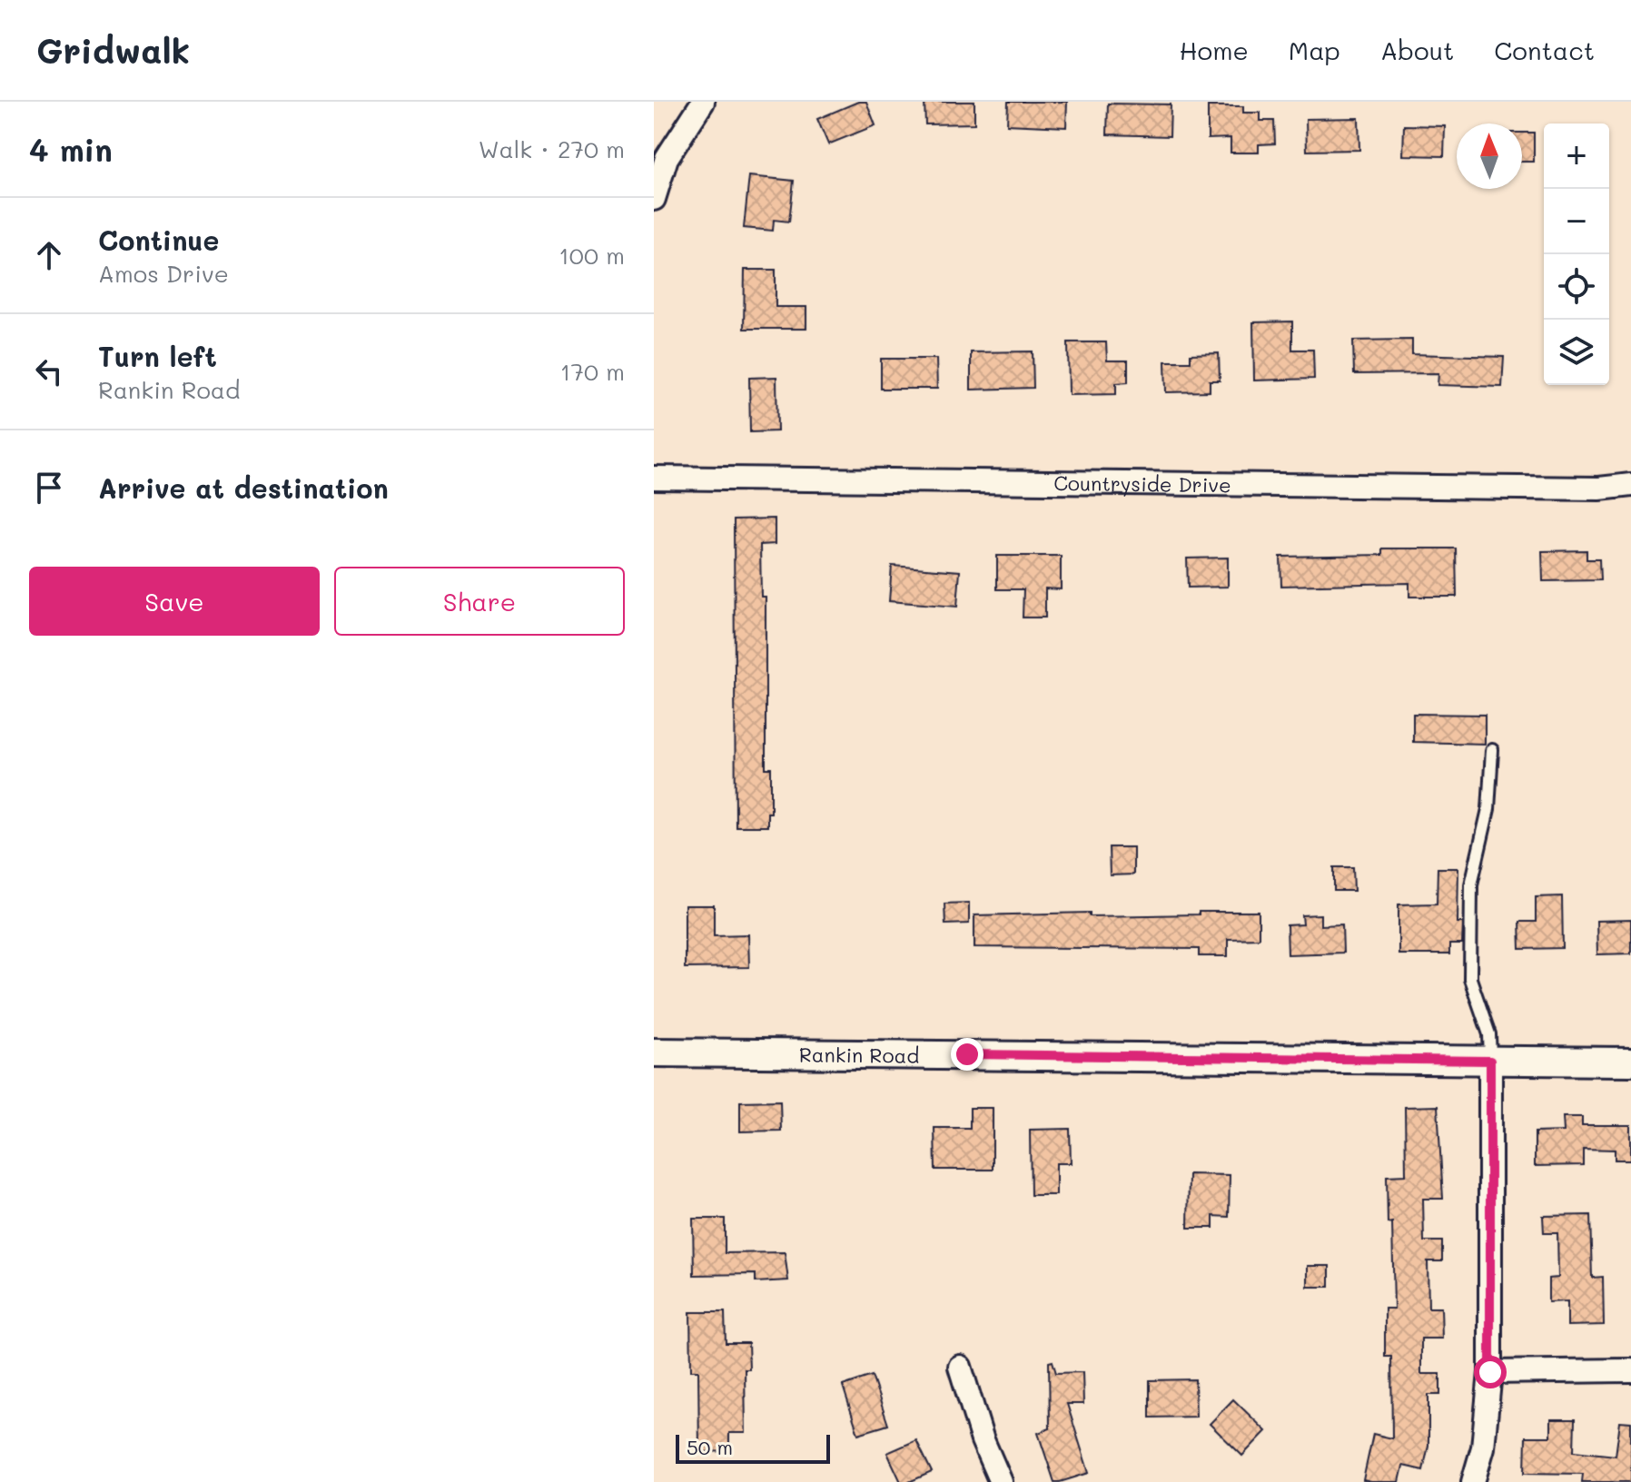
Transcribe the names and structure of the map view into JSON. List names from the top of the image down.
{
  "streets": {
    "street": ["Countryside Drive", "Rankin Road"]
  },
  "scale_bar": "50 m",
  "north": "top",
  "page": {
    "header": "Gridwalk",
    "nav": [
      "Home",
      "Map",
      "About",
      "Contact"
    ],
    "heading": ["4 min", "Walk · 270 m"],
    "map_buttons": ["+", "−"],
    "list": [
      ["Continue", "Amos Drive", "100 m"],
      ["Turn left", "Rankin Road", "170 m"],
      "Arrive at destination"
    ],
    "buttons": ["Save", "Share"],
    "scale": "50 m"
  }
}
